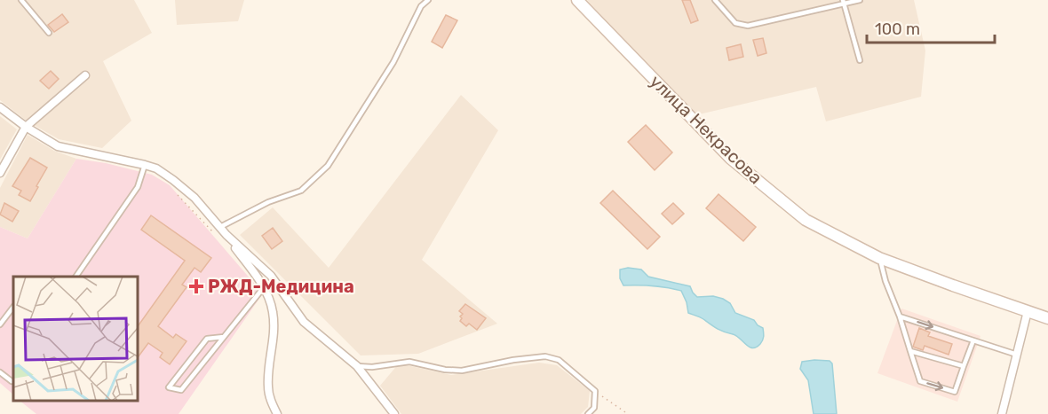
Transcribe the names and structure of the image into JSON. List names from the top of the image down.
{
  "streets": {
    "main road": ["улица Некрасова"]
  },
  "places": {
    "health": ["РЖД-Медицина"]
  },
  "scale_bar": "100 m"
}
